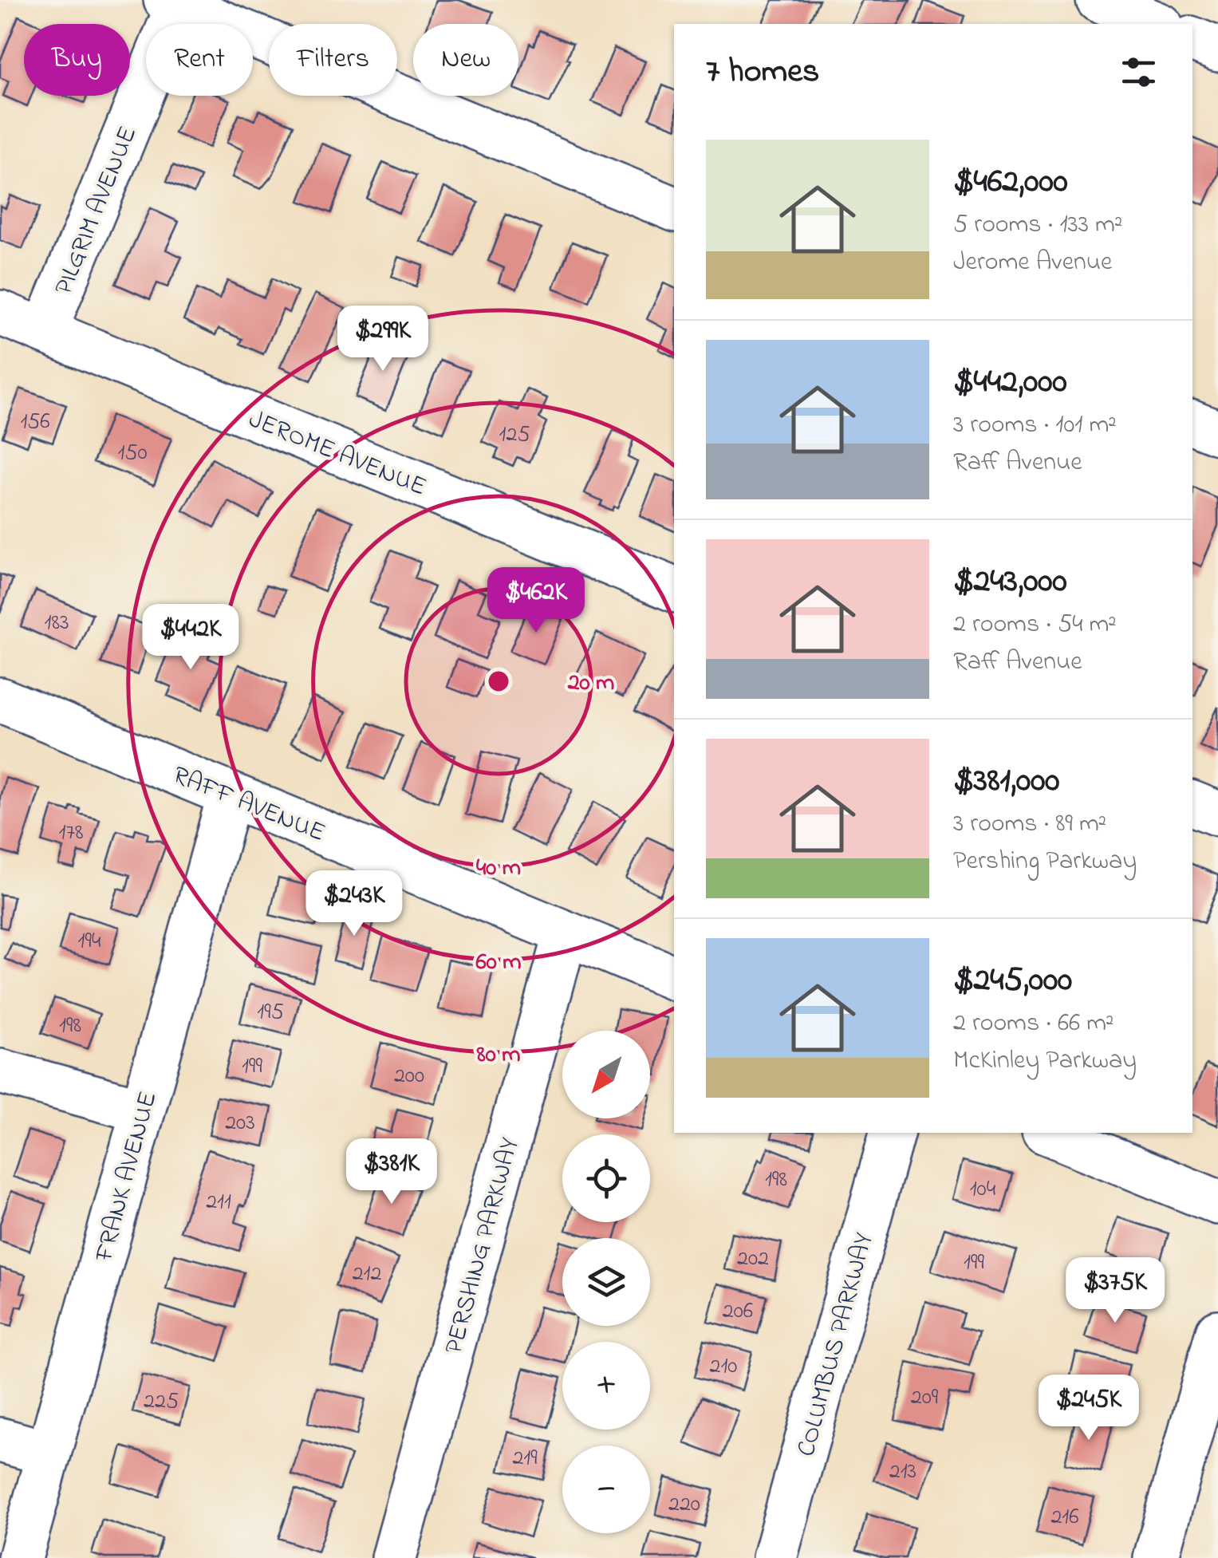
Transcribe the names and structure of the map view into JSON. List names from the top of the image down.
{
  "streets": {
    "street": [
      "PILGRIM AVENUE",
      "JEROME AVENUE",
      "RAFF AVENUE",
      "FRANK AVENUE",
      "PERSHING PARKWAY",
      "COLUMBUS PARKWAY"
    ]
  },
  "crossings": [
    ["PILGRIM AVENUE", "JEROME AVENUE"],
    ["RAFF AVENUE", "FRANK AVENUE"],
    ["RAFF AVENUE", "PERSHING PARKWAY"]
  ],
  "house_numbers": [
    "156",
    "125",
    "150",
    "183",
    "178",
    "194",
    "195",
    "198",
    "199",
    "200",
    "203",
    "198",
    "104",
    "211",
    "202",
    "199",
    "212",
    "206",
    "210",
    "209",
    "225",
    "219",
    "213",
    "220",
    "216"
  ],
  "north": "bottom left",
  "page": {
    "chip": [
      "Buy",
      "Rent",
      "Filters",
      "New"
    ],
    "heading": "7 homes",
    "list": [
      {
        "name": "$462,000",
        "note": "5 rooms · 133 m² · Jerome Avenue"
      },
      {
        "name": "$442,000",
        "note": "3 rooms · 101 m² · Raff Avenue"
      },
      {
        "name": "$243,000",
        "note": "2 rooms · 54 m² · Raff Avenue"
      },
      {
        "name": "$381,000",
        "note": "3 rooms · 89 m² · Pershing Parkway"
      },
      {
        "name": "$245,000",
        "note": "2 rooms · 66 m² · McKinley Parkway"
      }
    ],
    "price": [
      "$299K",
      "$462K",
      "$442K",
      "$243K",
      "$381K",
      "$375K",
      "$245K"
    ],
    "map_buttons": ["+", "−"]
  },
  "rings": [
    "20 m",
    "40 m",
    "60 m",
    "80 m"
  ]
}
